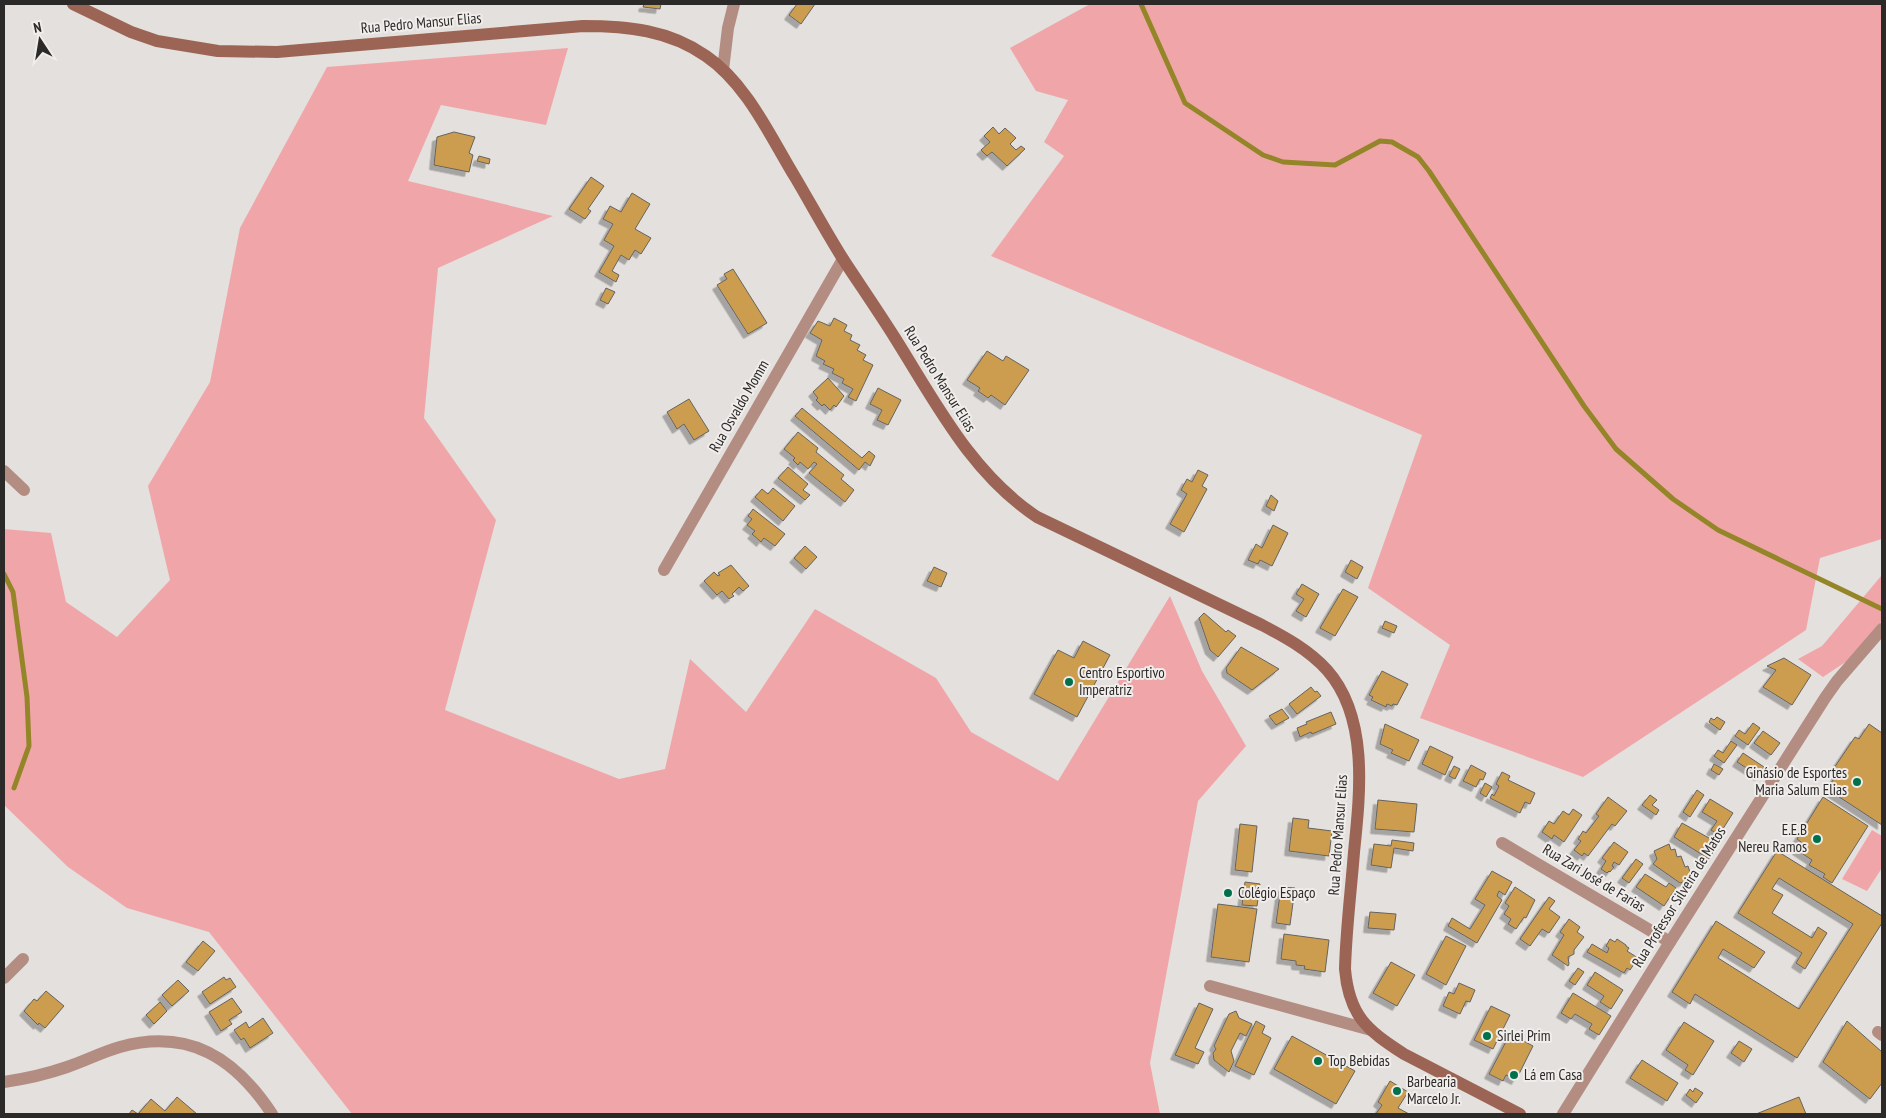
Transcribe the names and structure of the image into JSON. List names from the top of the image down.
{
  "streets": {
    "main road": ["Rua Pedro Mansur Elias"],
    "street": ["Rua Osvaldo Momm", "Rua Zari José de Farias", "Rua Professor Silveira de Matos"]
  },
  "crossings": [
    ["Rua Pedro Mansur Elias", "Rua Osvaldo Momm"],
    ["Rua Zari José de Farias", "Rua Professor Silveira de Matos"]
  ],
  "places": [
    "Centro Esportivo Imperatriz",
    "Ginásio de Esportes Maria Salum Elias",
    "E.E.B Nereu Ramos",
    "Colégio Espaço",
    "Sirlei Prim",
    "Top Bebidas",
    "Lá em Casa",
    "Barbearia Marcelo Jr."
  ],
  "north": "top"
}
